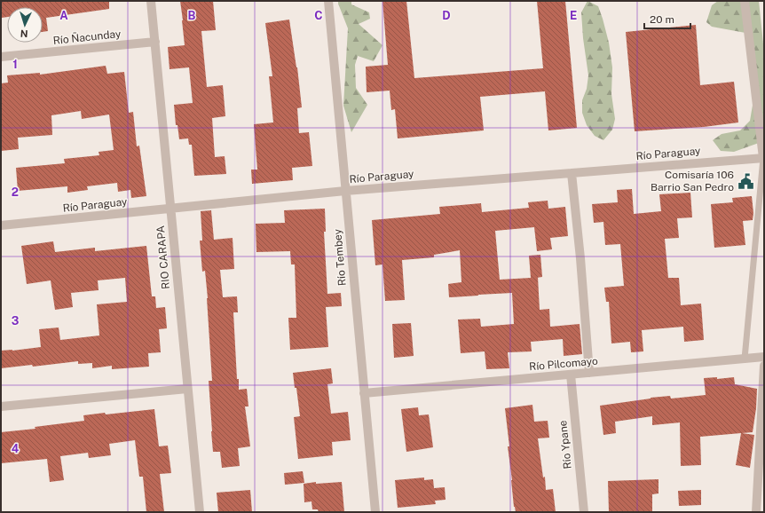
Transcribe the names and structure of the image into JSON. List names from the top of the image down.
{
  "streets": {
    "street": [
      "Río Ñacunday",
      "Río Paraguay",
      "RIO CARAPA",
      "Río Tembey",
      "Río Pilcomayo",
      "Río Ypane"
    ]
  },
  "crossings": [
    ["Río Ñacunday", "RIO CARAPA"],
    ["Río Paraguay", "RIO CARAPA"],
    ["Río Paraguay", "Río Tembey"],
    ["Río Tembey", "Río Pilcomayo"],
    ["Río Pilcomayo", "Río Ypane"]
  ],
  "places": {
    "public building": ["Comisaría 106 Barrio San Pedro"]
  },
  "scale_bar": "20 m",
  "north": "bottom",
  "grid": {
    "columns": [
      "A",
      "B",
      "C",
      "D",
      "E"
    ],
    "rows": [
      "1",
      "2",
      "3",
      "4"
    ]
  }
}
